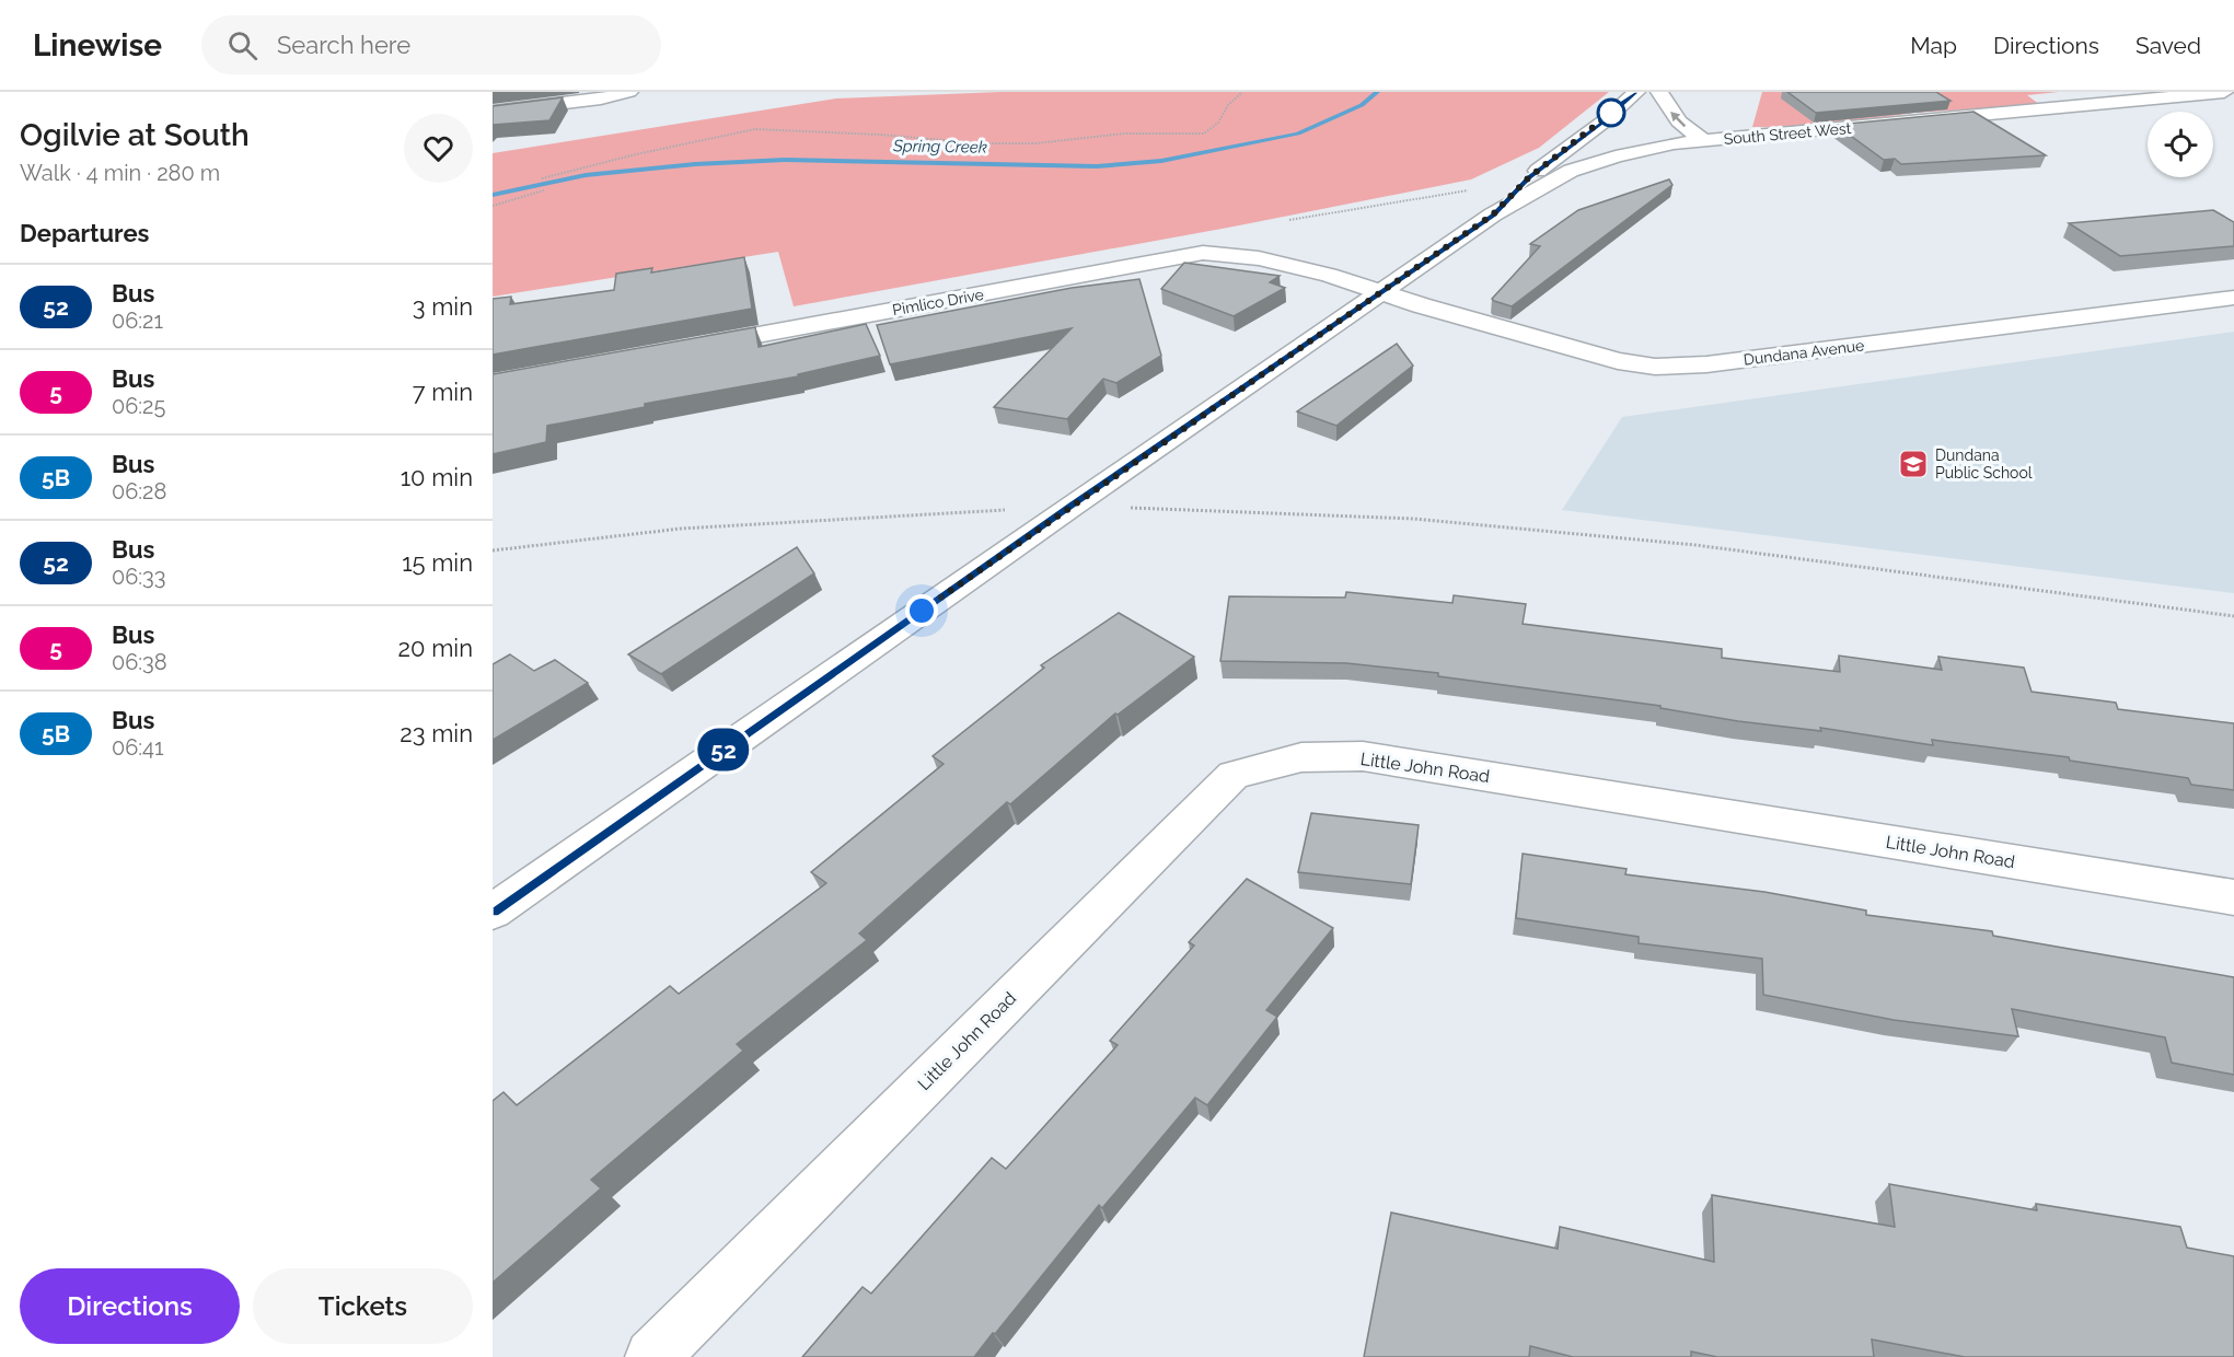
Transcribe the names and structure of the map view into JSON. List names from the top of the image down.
{
  "streets": {
    "street": [
      "South Street West",
      "Pimlico Drive",
      "Dundana Avenue",
      "Little John Road"
    ]
  },
  "crossings": [
    ["Pimlico Drive", "Dundana Avenue"]
  ],
  "water": ["Spring Creek"],
  "places": {
    "school or university": ["Dundana Public School"]
  },
  "lines": ["bus line 52"],
  "page": {
    "header": "Linewise",
    "search": "Search here",
    "nav": ["Map", "Directions", "Saved"],
    "heading": [
      ["Ogilvie at South", "Walk · 4 min · 280 m"],
      "Departures"
    ],
    "on_map": "52",
    "list": [
      {
        "mark": "52",
        "name": "Bus",
        "note": "06:21",
        "value": "3 min"
      },
      {
        "mark": "5",
        "name": "Bus",
        "note": "06:25",
        "value": "7 min"
      },
      {
        "mark": "5B",
        "name": "Bus",
        "note": "06:28",
        "value": "10 min"
      },
      {
        "mark": "52",
        "name": "Bus",
        "note": "06:33",
        "value": "15 min"
      },
      {
        "mark": "5",
        "name": "Bus",
        "note": "06:38",
        "value": "20 min"
      },
      {
        "mark": "5B",
        "name": "Bus",
        "note": "06:41",
        "value": "23 min"
      }
    ],
    "buttons": ["Directions", "Tickets"]
  }
}
